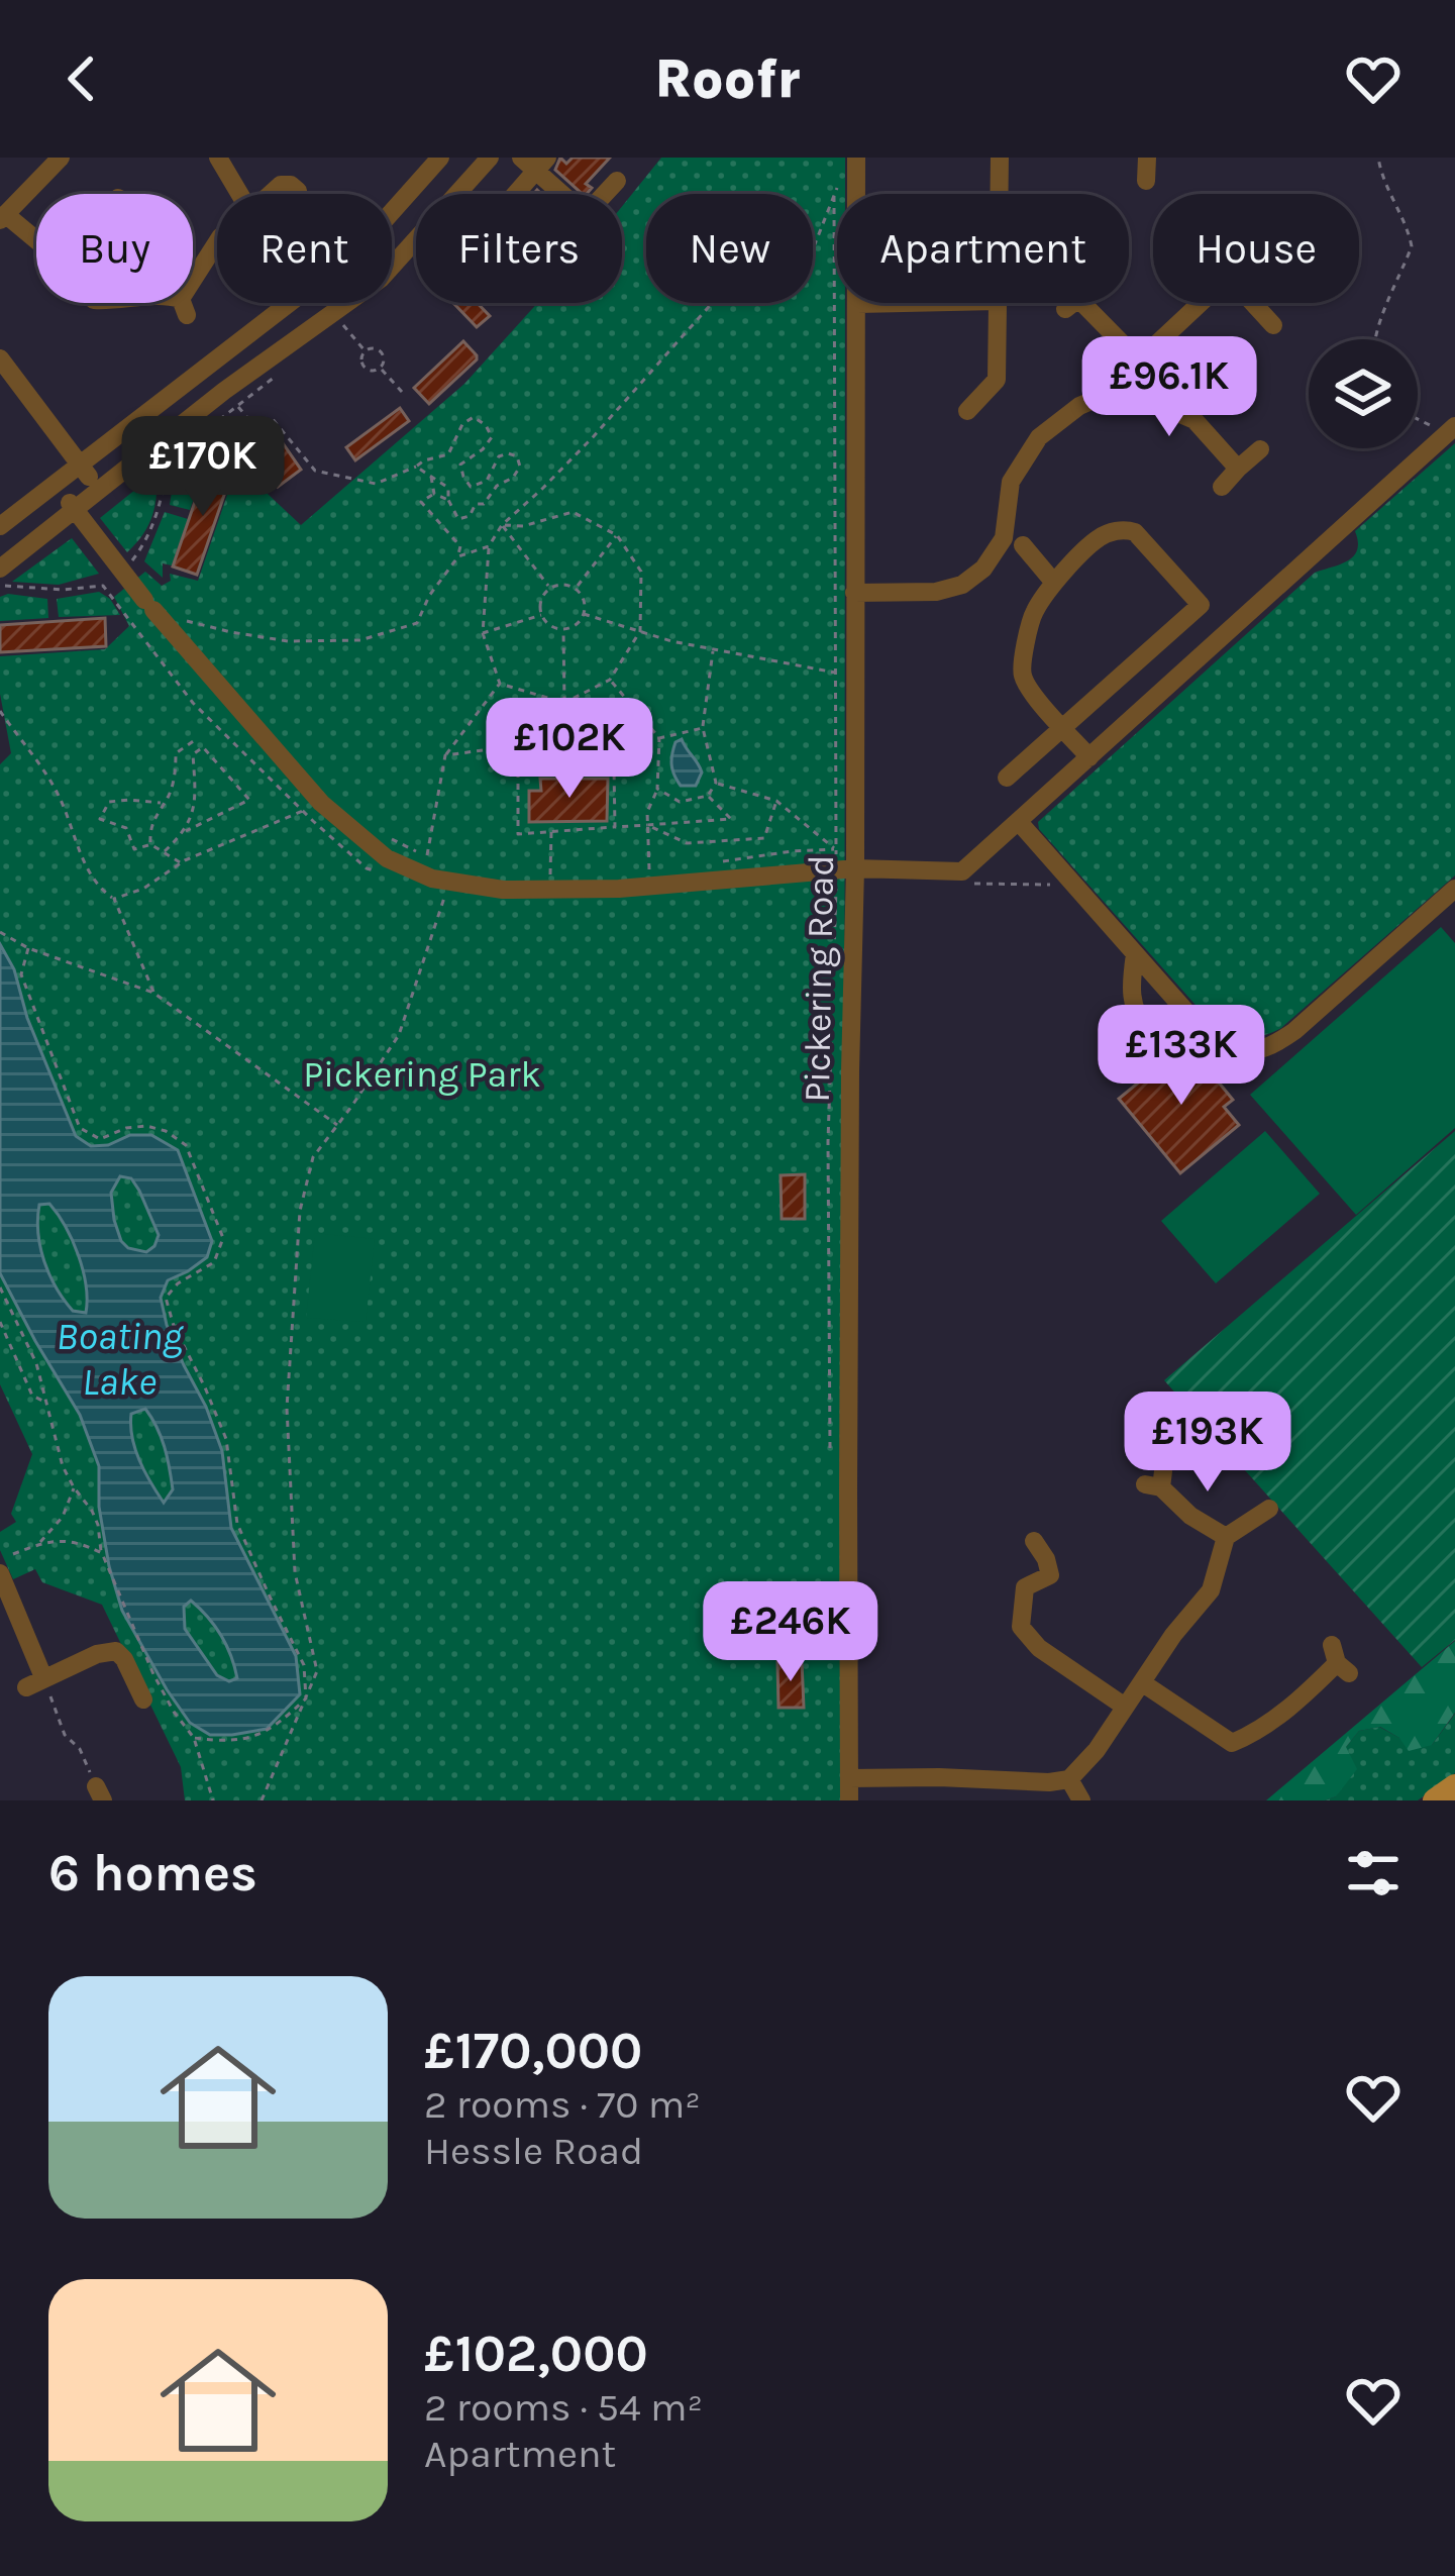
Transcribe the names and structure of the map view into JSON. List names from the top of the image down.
{
  "streets": {
    "street": ["Pickering Road"]
  },
  "water": ["Boating Lake"],
  "parks": ["Pickering Park"],
  "page": {
    "header": "Roofr",
    "chip": [
      "Buy",
      "Rent",
      "Filters",
      "New",
      "Apartment",
      "House"
    ],
    "price": [
      "£96.1K",
      "£170K",
      "£102K",
      "£133K",
      "£193K",
      "£246K"
    ],
    "heading": "6 homes",
    "list": [
      {
        "name": "£170,000",
        "note": "2 rooms · 70 m² · Hessle Road"
      },
      {
        "name": "£102,000",
        "note": "2 rooms · 54 m² · Apartment"
      }
    ]
  }
}
